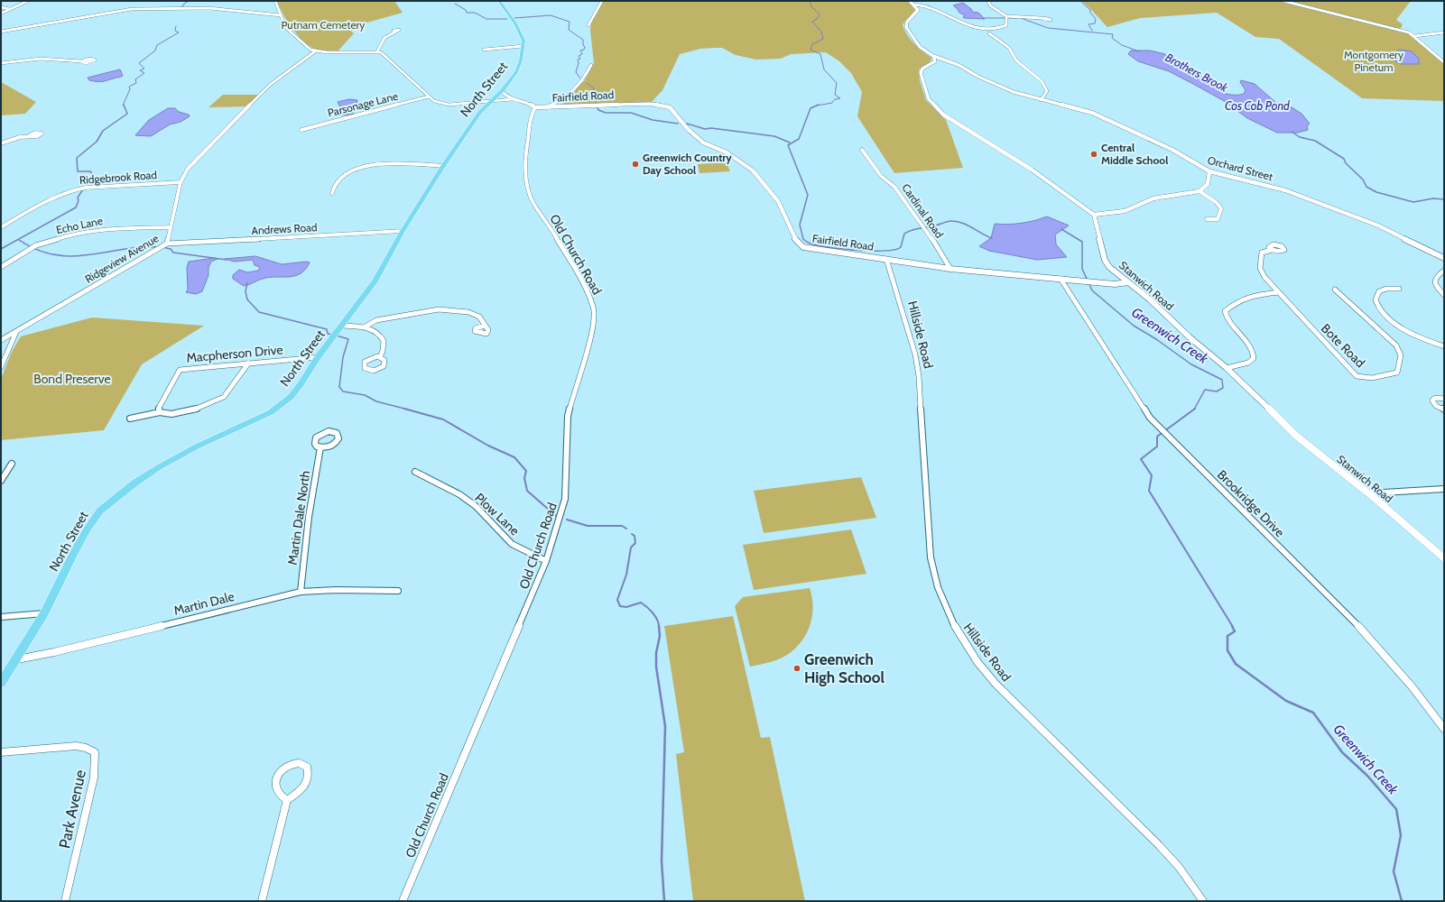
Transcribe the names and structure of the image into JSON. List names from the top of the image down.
{
  "streets": {
    "main road": ["North Street"],
    "street": [
      "Fairfield Road",
      "Parsonage Lane",
      "Orchard Street",
      "Ridgebrook Road",
      "Cardinal Road",
      "Echo Lane",
      "Andrews Road",
      "Old Church Road",
      "Ridgeview Avenue",
      "Stanwich Road",
      "Hillside Road",
      "Bote Road",
      "Macpherson Drive",
      "Brookridge Drive",
      "Plow Lane",
      "Martin Dale North",
      "Martin Dale",
      "Park Avenue"
    ]
  },
  "crossings": [
    ["North Street", "Fairfield Road"],
    ["North Street", "Andrews Road"],
    ["North Street", "Macpherson Drive"],
    ["North Street", "Martin Dale"],
    ["Fairfield Road", "Parsonage Lane"],
    ["Fairfield Road", "Cardinal Road"],
    ["Fairfield Road", "Old Church Road"],
    ["Fairfield Road", "Stanwich Road"],
    ["Fairfield Road", "Hillside Road"],
    ["Fairfield Road", "Brookridge Drive"],
    ["Ridgebrook Road", "Ridgeview Avenue"],
    ["Echo Lane", "Ridgeview Avenue"],
    ["Andrews Road", "Ridgeview Avenue"],
    ["Old Church Road", "Plow Lane"],
    ["Martin Dale North", "Martin Dale"]
  ],
  "water": ["Brothers Brook", "Cos Cob Pond", "Greenwich Creek"],
  "parks": ["Putnam Cemetery", "Montgomery Pinetum", "Bond Preserve"],
  "places": ["Central Middle School", "Greenwich Country Day School", "Greenwich High School"]
}
